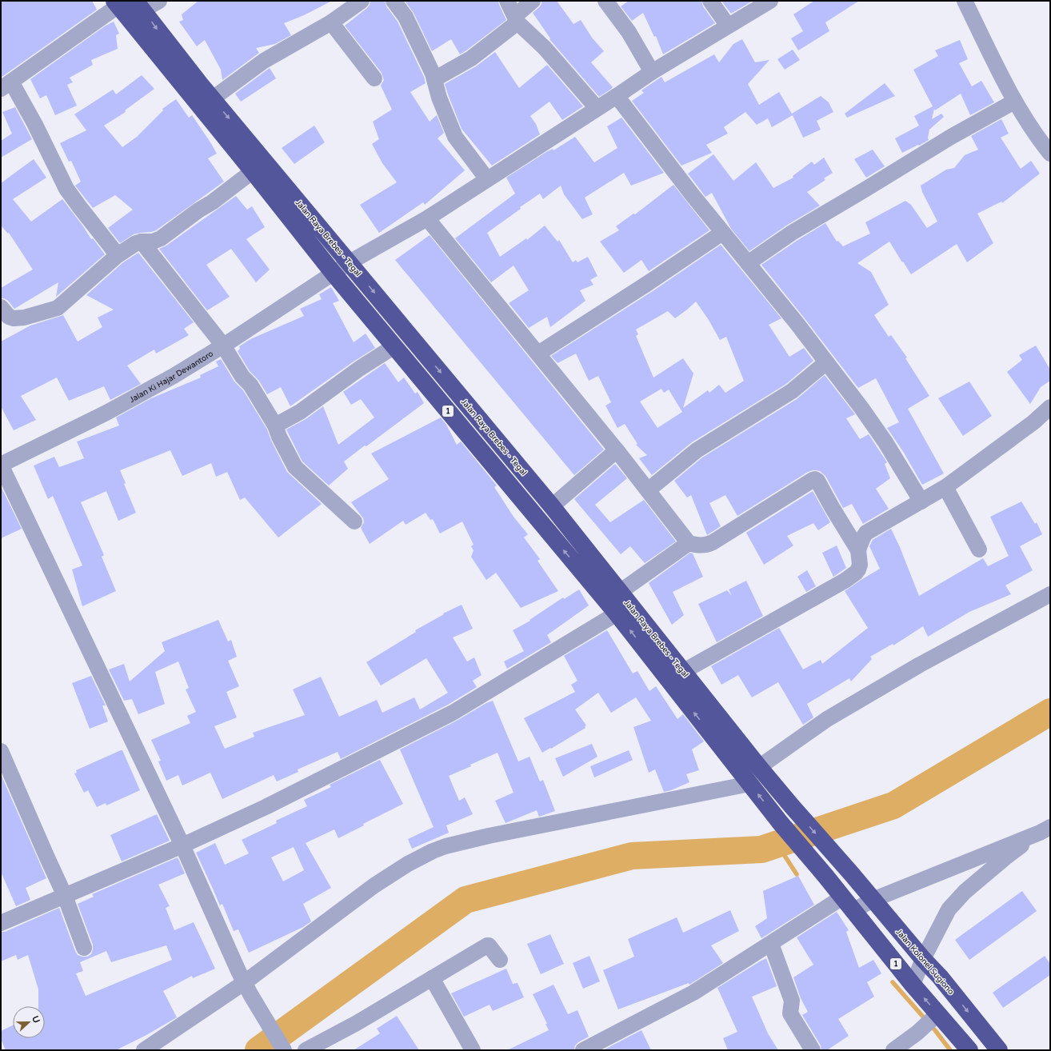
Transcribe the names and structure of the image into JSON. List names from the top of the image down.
{
  "streets": {
    "highway": ["Jalan Raya Brebes - Tegal", "1", "Jalan Kolonel Sugiono"],
    "street": ["Jalan Ki Hajar Dewantoro"]
  },
  "crossings": [
    ["Jalan Raya Brebes - Tegal", "Jalan Ki Hajar Dewantoro"],
    ["Jalan Raya Brebes - Tegal", "1"],
    ["Jalan Raya Brebes - Tegal", "Jalan Kolonel Sugiono"]
  ],
  "north": "right"
}
